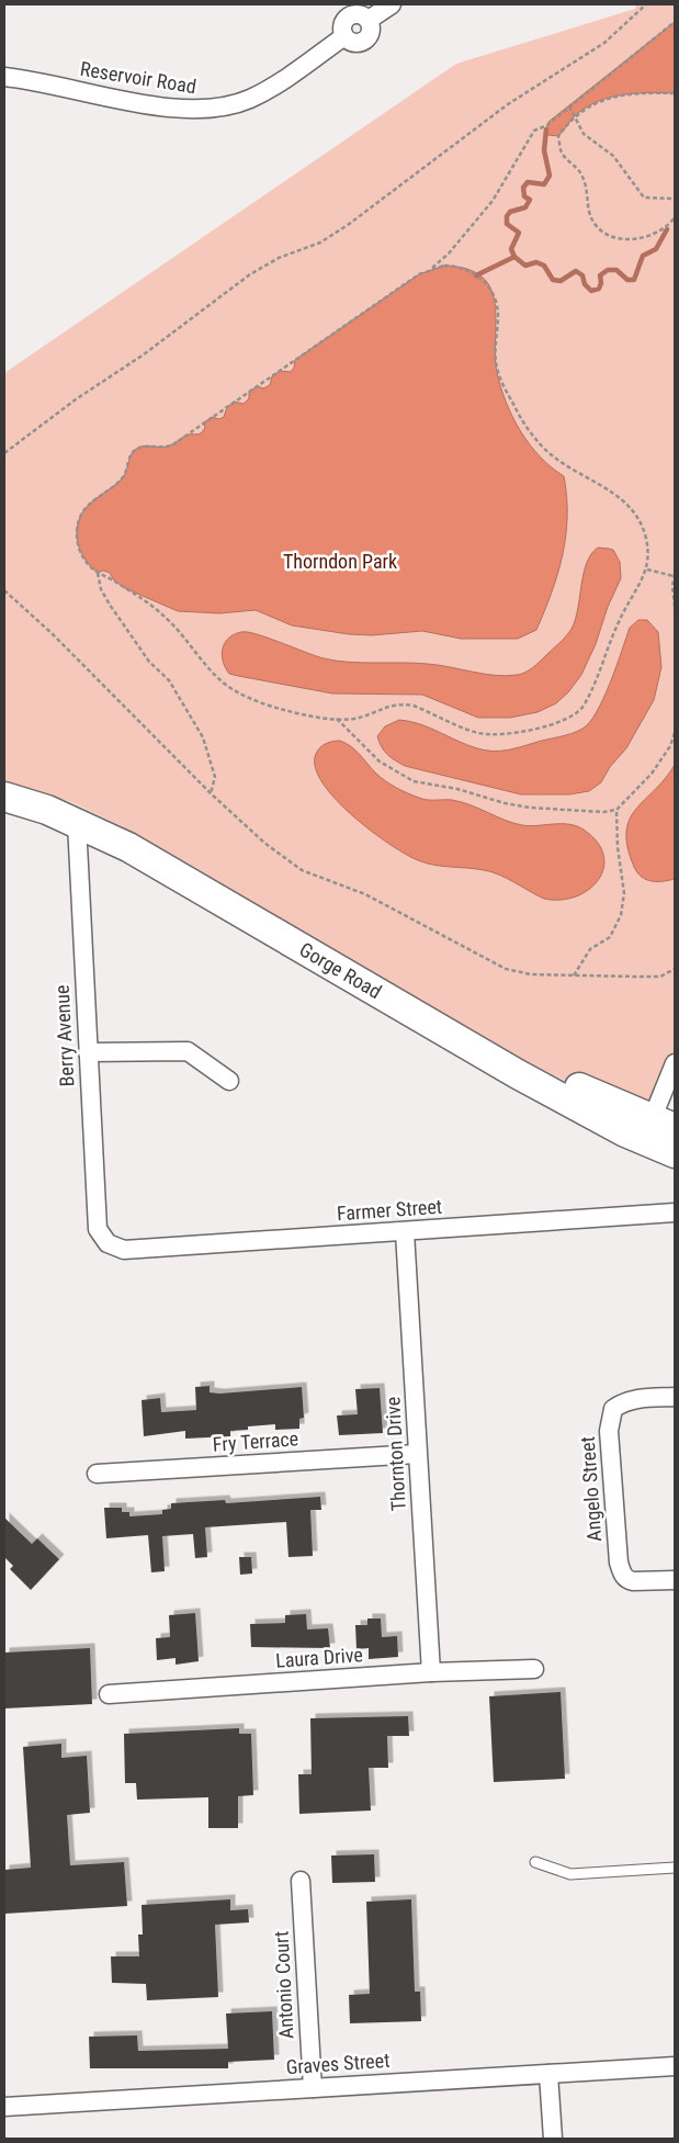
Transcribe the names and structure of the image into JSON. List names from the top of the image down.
{
  "streets": {
    "main road": ["Gorge Road"],
    "street": [
      "Reservoir Road",
      "Berry Avenue",
      "Farmer Street",
      "Fry Terrace",
      "Thornton Drive",
      "Angelo Street",
      "Laura Drive",
      "Antonio Court",
      "Graves Street"
    ]
  },
  "crossings": [
    ["Gorge Road", "Berry Avenue"],
    ["Berry Avenue", "Farmer Street"],
    ["Farmer Street", "Thornton Drive"],
    ["Fry Terrace", "Thornton Drive"],
    ["Thornton Drive", "Laura Drive"],
    ["Antonio Court", "Graves Street"]
  ],
  "parks": ["Thorndon Park"]
}
